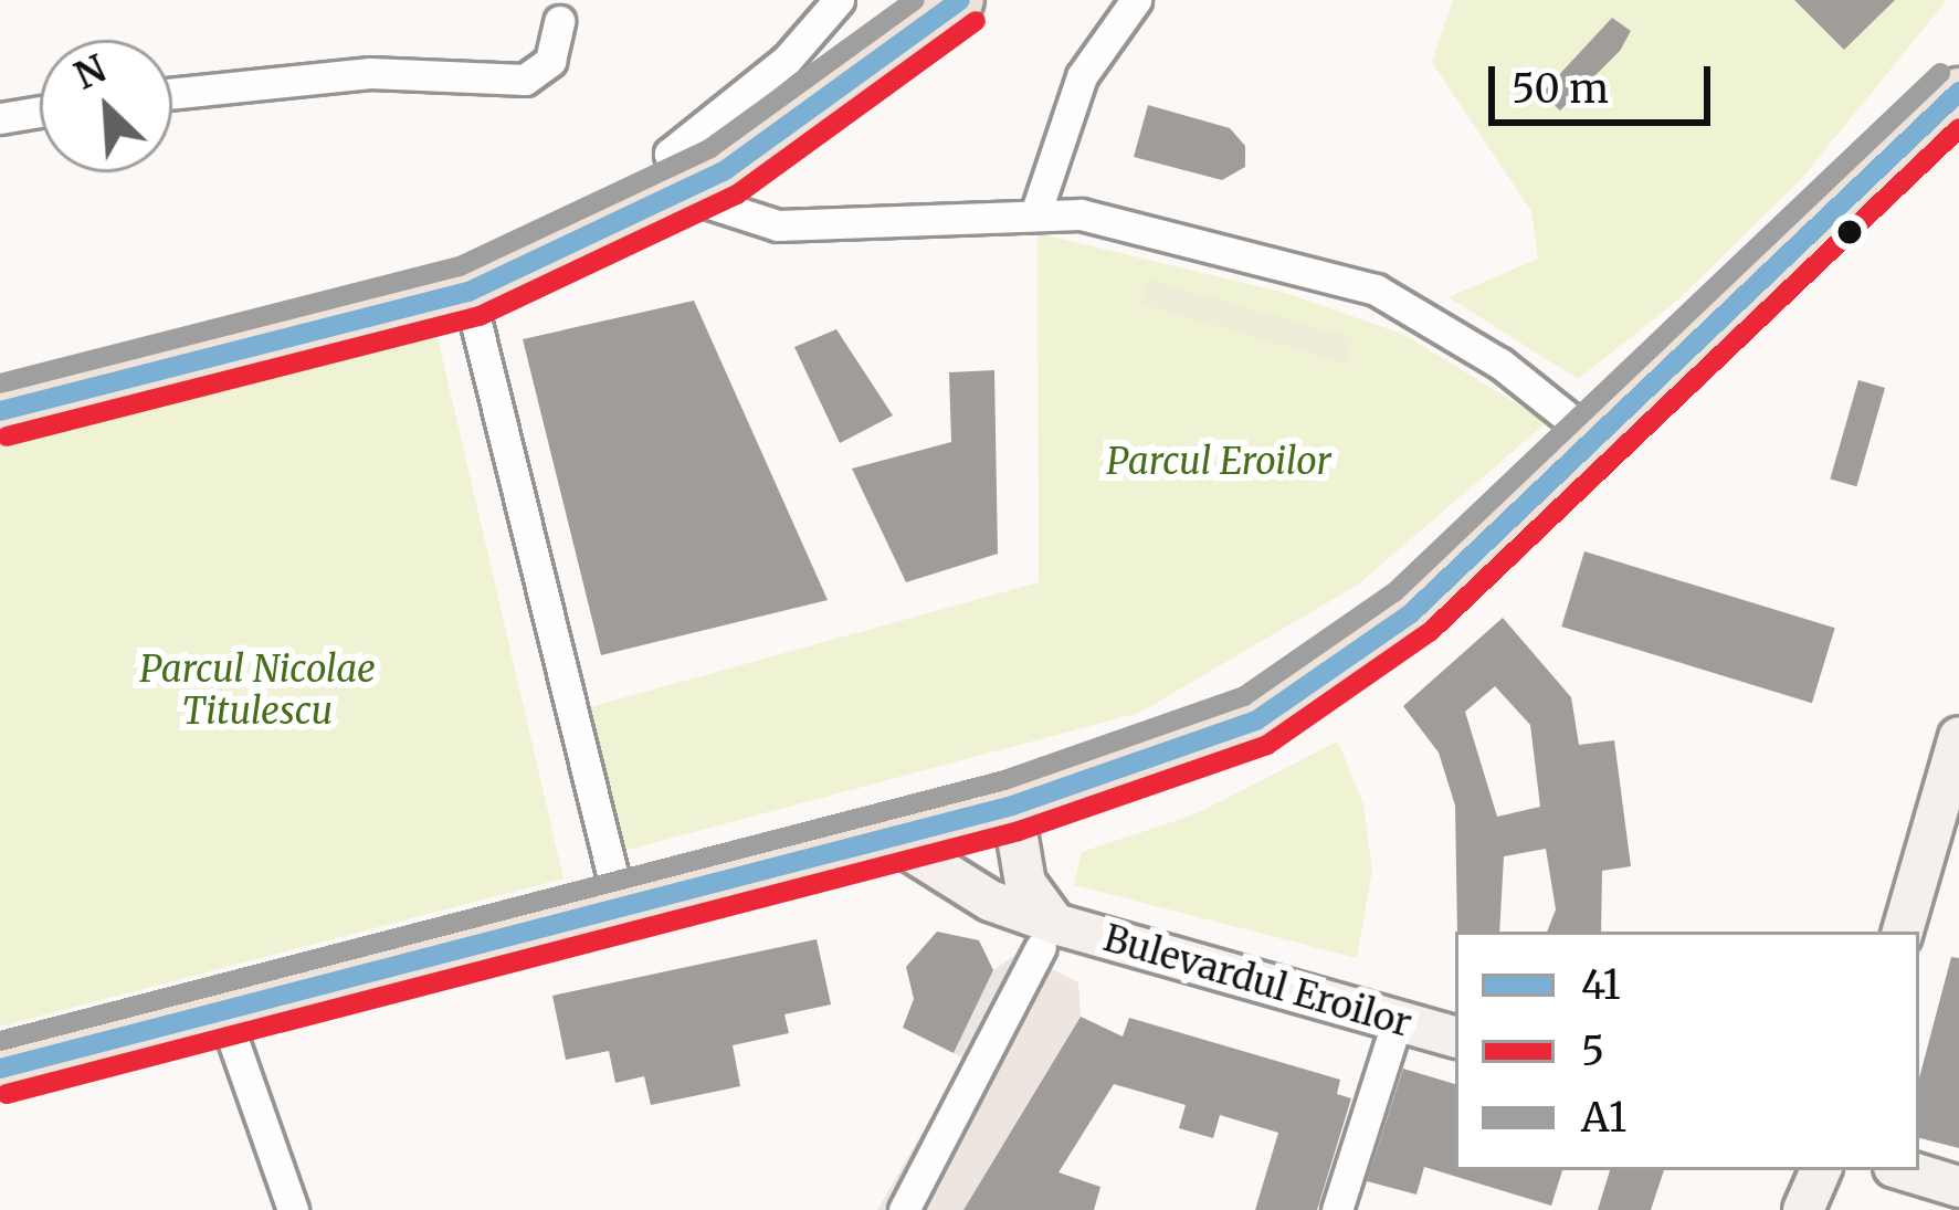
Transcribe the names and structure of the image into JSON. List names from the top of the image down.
{
  "streets": {
    "street": ["Bulevardul Eroilor"]
  },
  "parks": ["Parcul Eroilor", "Parcul Nicolae Titulescu"],
  "lines": ["transit line 41", "transit line A1", "transit line 5"],
  "legend": ["41", "5", "A1"],
  "scale_bar": "50 m",
  "north": "top left"
}
